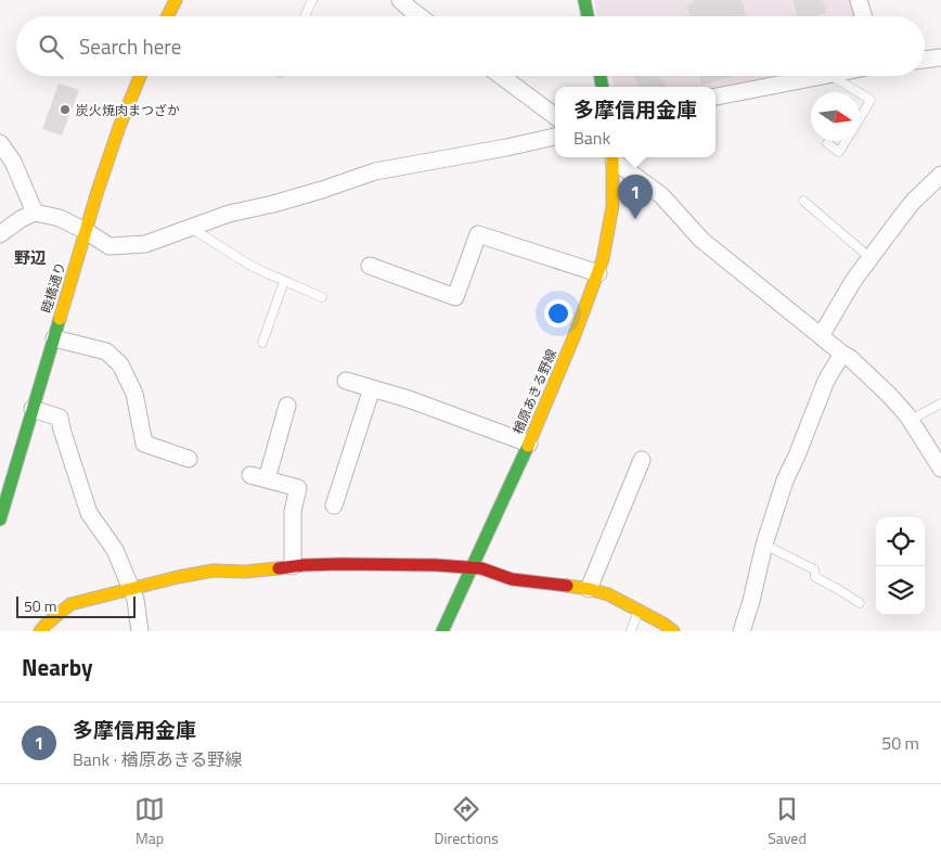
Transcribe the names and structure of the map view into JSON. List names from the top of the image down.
{
  "streets": {
    "main road": ["睦橋通り", "楢原あきる野線"]
  },
  "districts": ["野辺"],
  "places": ["炭火焼肉まつざか"],
  "scale_bar": "50 m",
  "north": "right",
  "page": {
    "search": "Search here",
    "popup": ["多摩信用金庫", "Bank"],
    "pins": "1",
    "scale": "50 m",
    "heading": "Nearby",
    "list": [
      {
        "mark": "1",
        "name": "多摩信用金庫",
        "note": "Bank · 楢原あきる野線",
        "value": "50 m"
      }
    ],
    "nav": ["Map", "Directions", "Saved"]
  }
}
